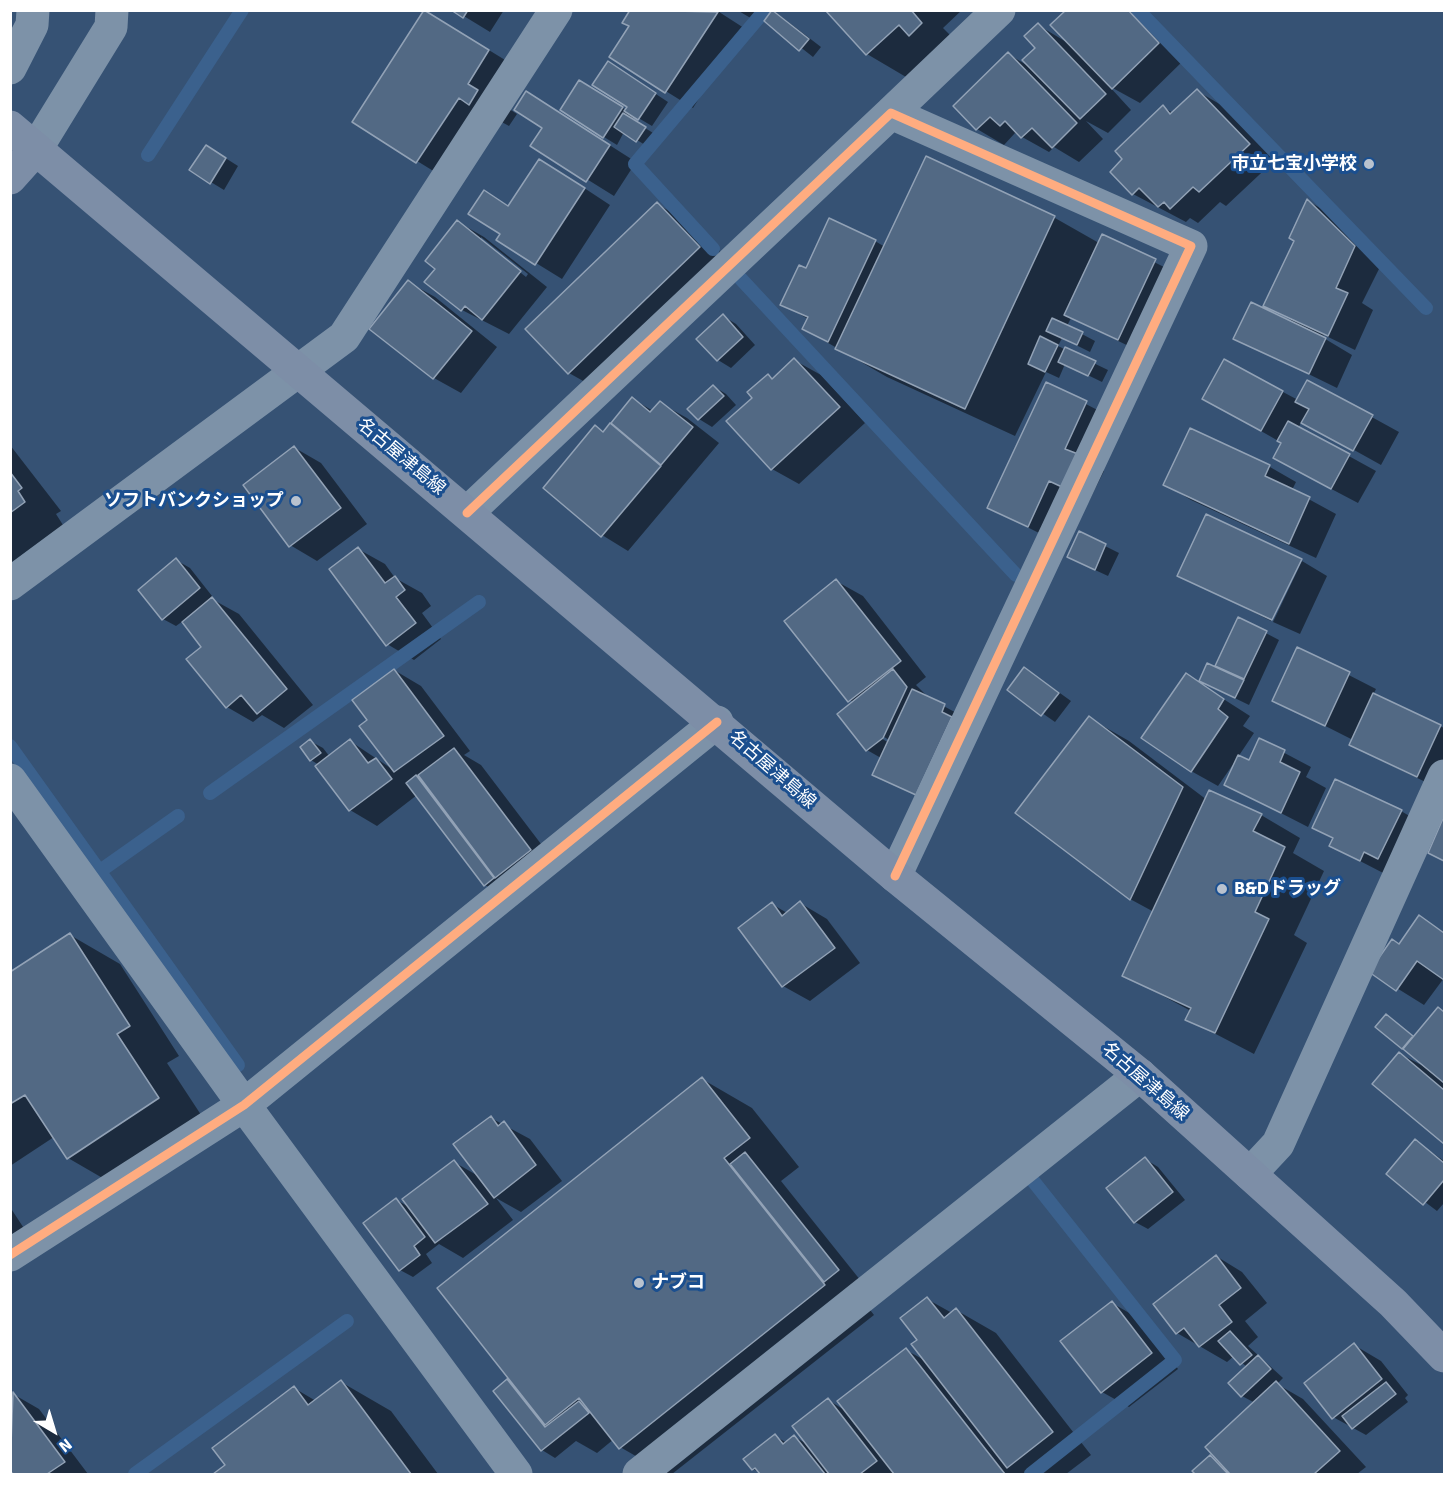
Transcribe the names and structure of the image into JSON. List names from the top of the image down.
{
  "streets": {
    "main road": ["名古屋津島線"]
  },
  "places": [
    "市立七宝小学校",
    "ソフトバンクショップ",
    "B&Dドラッグ",
    "ナブコ"
  ],
  "north": "bottom right"
}
